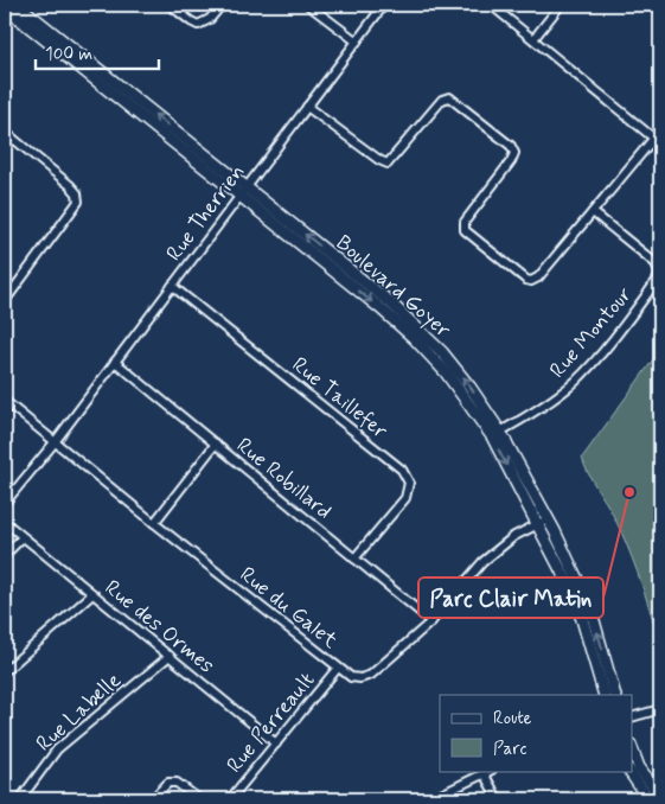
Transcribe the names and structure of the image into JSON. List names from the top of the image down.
{
  "streets": {
    "street": [
      "Rue Therrien",
      "Boulevard Goyer",
      "Rue Montour",
      "Rue Taillefer",
      "Rue Robillard",
      "Rue du Galet",
      "Rue des Ormes",
      "Rue Labelle",
      "Rue Perreault"
    ]
  },
  "crossings": [
    ["Rue Therrien", "Boulevard Goyer"],
    ["Rue Therrien", "Rue Taillefer"],
    ["Rue Therrien", "Rue Robillard"],
    ["Rue Therrien", "Rue du Galet"],
    ["Boulevard Goyer", "Rue Montour"],
    ["Boulevard Goyer", "Rue du Galet"],
    ["Rue Taillefer", "Rue Robillard"],
    ["Rue Robillard", "Rue du Galet"],
    ["Rue du Galet", "Rue Perreault"],
    ["Rue des Ormes", "Rue Labelle"],
    ["Rue des Ormes", "Rue Perreault"]
  ],
  "places": ["Parc Clair Matin"],
  "legend": ["Route", "Parc"],
  "scale_bar": "100 m"
}
